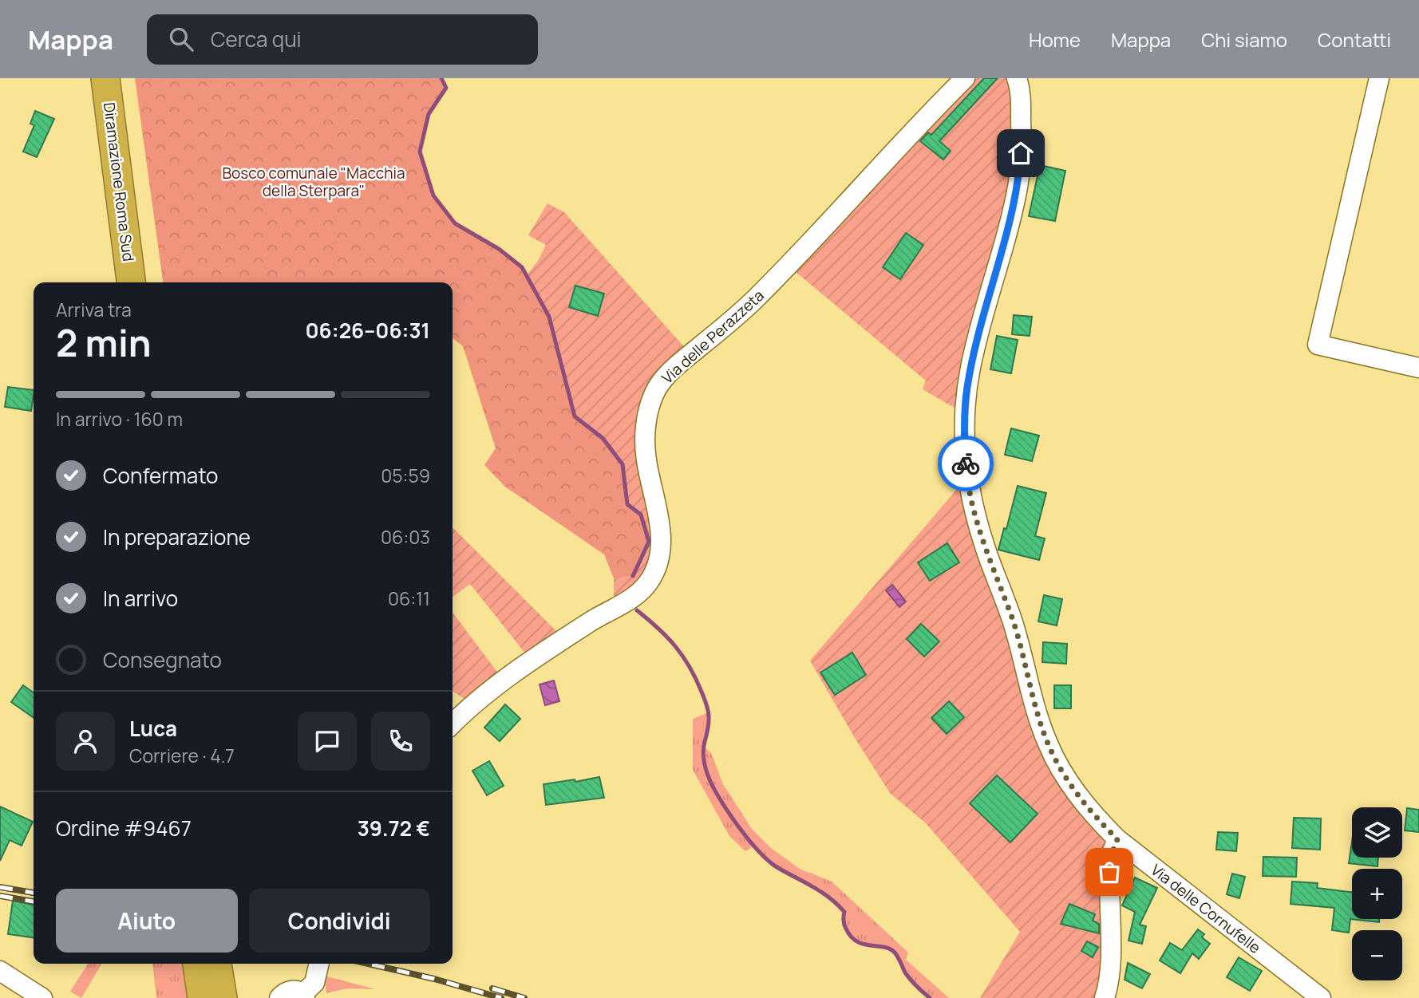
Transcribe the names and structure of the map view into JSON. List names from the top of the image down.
{
  "streets": {
    "highway": ["Diramazione Roma Sud"],
    "street": ["Via delle Perazzeta", "Via delle Cornufelle"]
  },
  "parks": ["Bosco comunale \"Macchia della Sterpara\""],
  "page": {
    "header": "Mappa",
    "search": "Cerca qui",
    "nav": [
      "Home",
      "Mappa",
      "Chi siamo",
      "Contatti"
    ],
    "heading": ["2 min", "Arriva tra", "06:26–06:31"],
    "panel": [
      "Luca",
      "Corriere · 4.7",
      "Ordine #9467",
      "39.72 €"
    ],
    "bar": "In arrivo · 160 m",
    "list": [
      ["Confermato", "05:59"],
      ["In preparazione", "06:03"],
      ["In arrivo", "06:11"],
      "Consegnato"
    ],
    "map_buttons": ["+", "−"],
    "buttons": ["Aiuto", "Condividi"]
  }
}
